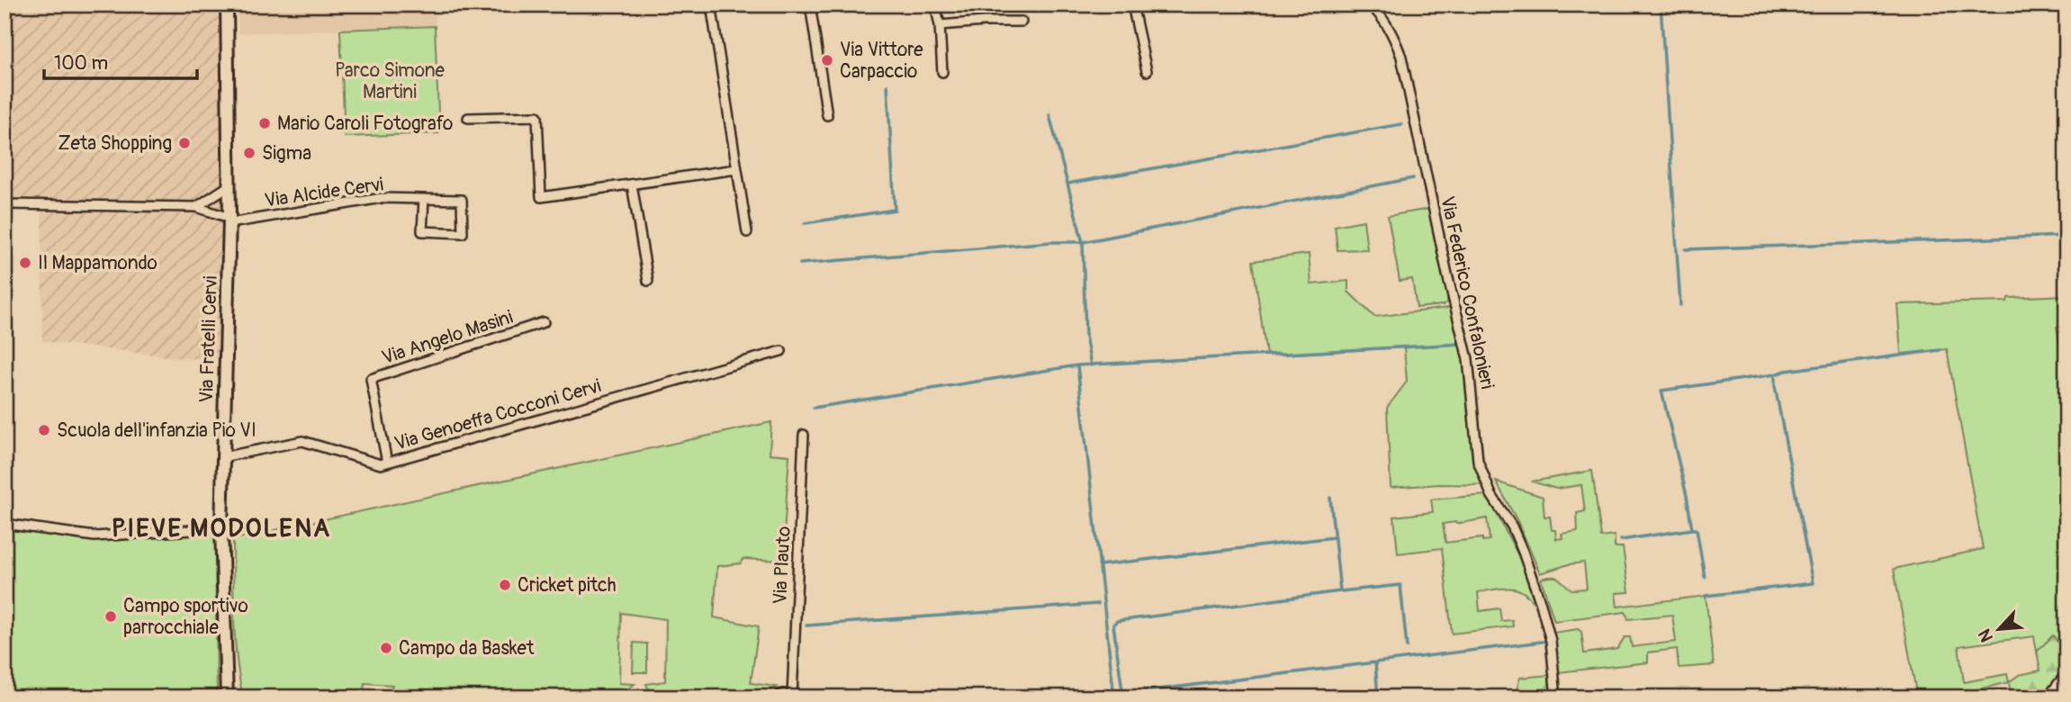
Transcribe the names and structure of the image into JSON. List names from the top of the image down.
{
  "streets": {
    "main road": ["Via Fratelli Cervi"],
    "street": [
      "Via Alcide Cervi",
      "Via Federico Confalonieri",
      "Via Angelo Masini",
      "Via Genoeffa Cocconi Cervi",
      "Via Plauto"
    ]
  },
  "crossings": [
    ["Via Alcide Cervi", "Via Fratelli Cervi"],
    ["Via Angelo Masini", "Via Genoeffa Cocconi Cervi"],
    ["Via Fratelli Cervi", "Via Genoeffa Cocconi Cervi"]
  ],
  "districts": ["PIEVE MODOLENA"],
  "parks": ["Parco Simone Martini"],
  "places": [
    "Via Vittore Carpaccio",
    "Mario Caroli Fotografo",
    "Zeta Shopping",
    "Sigma",
    "Il Mappamondo",
    "Scuola dell'infanzia Pio VI",
    "Cricket pitch",
    "Campo sportivo parrocchiale",
    "Campo da Basket"
  ],
  "scale_bar": "100 m",
  "north": "bottom left"
}
